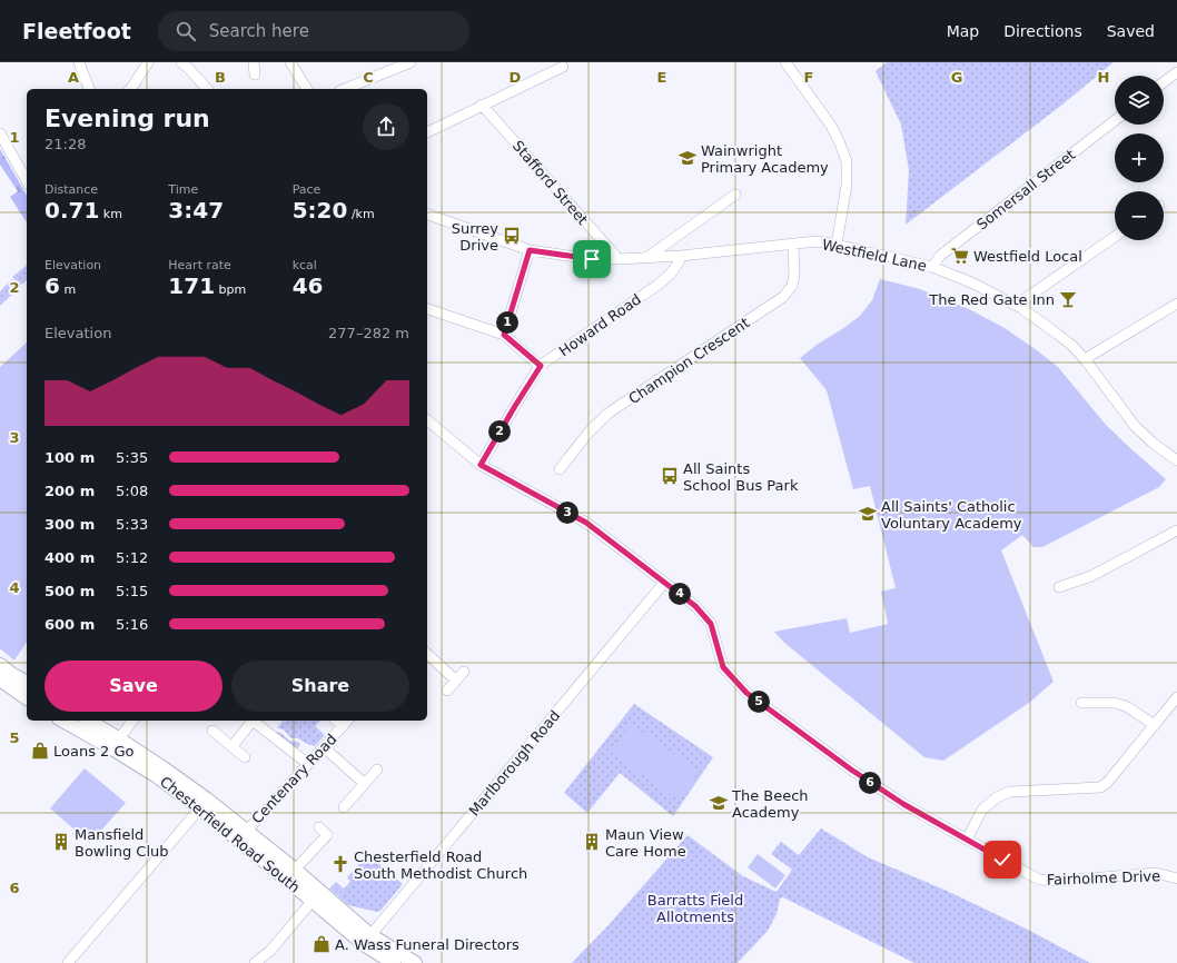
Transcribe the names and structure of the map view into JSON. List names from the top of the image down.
{
  "streets": {
    "main road": ["Chesterfield Road South"],
    "street": [
      "Stafford Street",
      "Somersall Street",
      "Westfield Lane",
      "Howard Road",
      "Champion Crescent",
      "Marlborough Road",
      "Centenary Road",
      "Fairholme Drive"
    ]
  },
  "crossings": [
    ["Stafford Street", "Westfield Lane"],
    ["Somersall Street", "Westfield Lane"],
    ["Westfield Lane", "Howard Road"],
    ["Westfield Lane", "Champion Crescent"],
    ["Howard Road", "Fairholme Drive"],
    ["Marlborough Road", "Chesterfield Road South"],
    ["Marlborough Road", "Fairholme Drive"],
    ["Centenary Road", "Chesterfield Road South"]
  ],
  "parks": ["Barratts Field Allotments"],
  "places": {
    "school or university": ["Wainwright Primary Academy", "All Saints' Catholic Voluntary Academy", "The Beech Academy"],
    "bus stop": ["Surrey Drive", "All Saints School Bus Park"],
    "supermarket": ["Westfield Local"],
    "bar": ["The Red Gate Inn"],
    "shop": ["Loans 2 Go", "A. Wass Funeral Directors"],
    "building": ["Mansfield Bowling Club", "Maun View Care Home"],
    "church": ["Chesterfield Road South Methodist Church"]
  },
  "page": {
    "header": "Fleetfoot",
    "search": "Search here",
    "nav": ["Map", "Directions", "Saved"],
    "map_buttons": ["+", "−"],
    "heading": ["Evening run", "21:28"],
    "stats": [
      ["Distance", "0.71 km"],
      ["Time", "3:47"],
      ["Pace", "5:20 /km"],
      ["Elevation", "6 m"],
      ["Heart rate", "171 bpm"],
      ["kcal", "46"]
    ],
    "pins": [
      "1",
      "2",
      "3",
      "4",
      "5",
      "6"
    ],
    "chart": ["Elevation", "277–282 m"],
    "list": [
      {
        "name": "100 m",
        "note": "5:35"
      },
      {
        "name": "200 m",
        "note": "5:08"
      },
      {
        "name": "300 m",
        "note": "5:33"
      },
      {
        "name": "400 m",
        "note": "5:12"
      },
      {
        "name": "500 m",
        "note": "5:15"
      },
      {
        "name": "600 m",
        "note": "5:16"
      }
    ],
    "buttons": ["Save", "Share"]
  },
  "grid": {
    "columns": [
      "A",
      "B",
      "C",
      "D",
      "E",
      "F",
      "G",
      "H"
    ],
    "rows": [
      "1",
      "2",
      "3",
      "4",
      "5",
      "6"
    ]
  }
}
